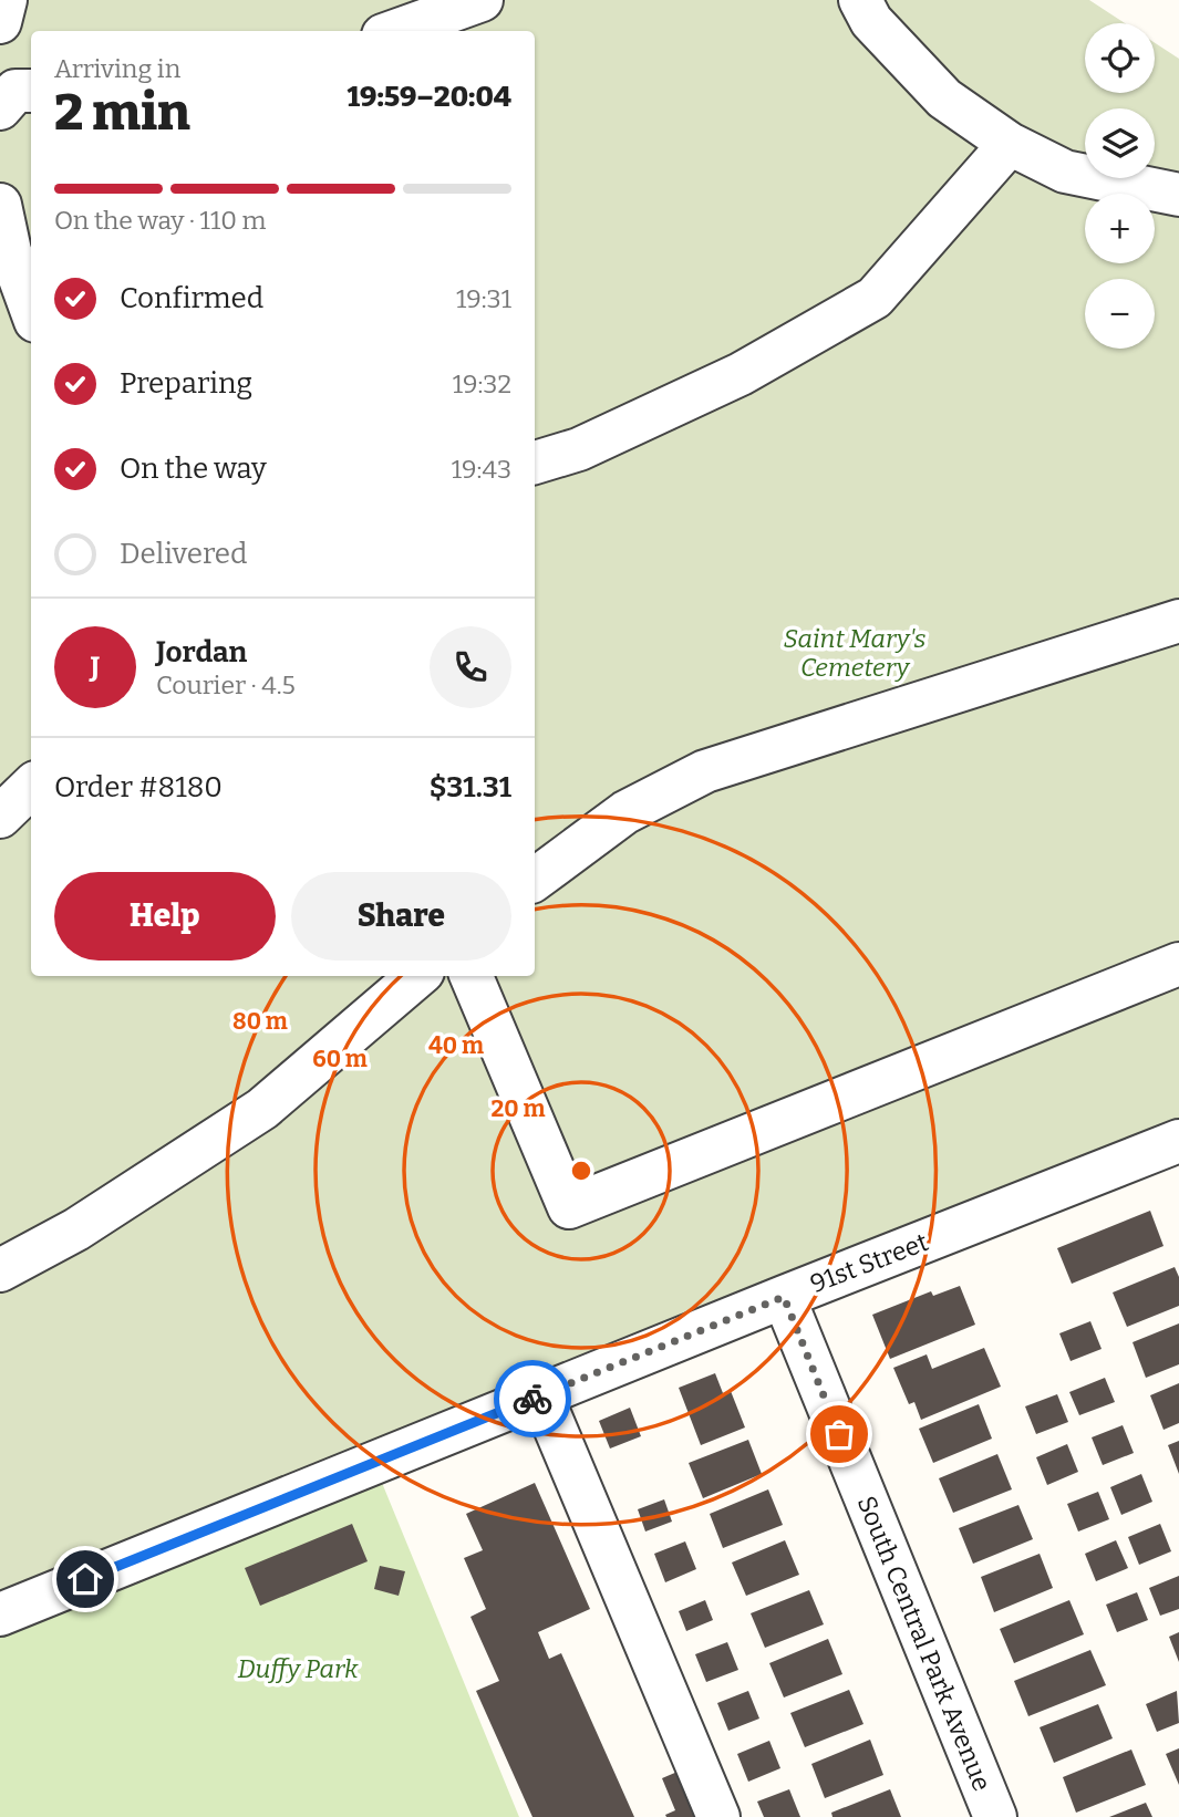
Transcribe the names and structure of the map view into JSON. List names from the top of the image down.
{
  "streets": {
    "street": ["91st Street", "South Central Park Avenue"]
  },
  "crossings": [
    ["91st Street", "South Central Park Avenue"]
  ],
  "parks": ["Saint Mary's Cemetery", "Duffy Park"],
  "page": {
    "map_buttons": ["+", "−"],
    "heading": ["2 min", "Arriving in", "19:59–20:04"],
    "panel": [
      "Jordan",
      "Courier · 4.5",
      "Order #8180",
      "$31.31"
    ],
    "bar": "On the way · 110 m",
    "list": [
      ["Confirmed", "19:31"],
      ["Preparing", "19:32"],
      ["On the way", "19:43"],
      "Delivered"
    ],
    "round": "J",
    "buttons": ["Help", "Share"]
  },
  "rings": [
    "80 m",
    "40 m",
    "60 m",
    "20 m"
  ]
}
